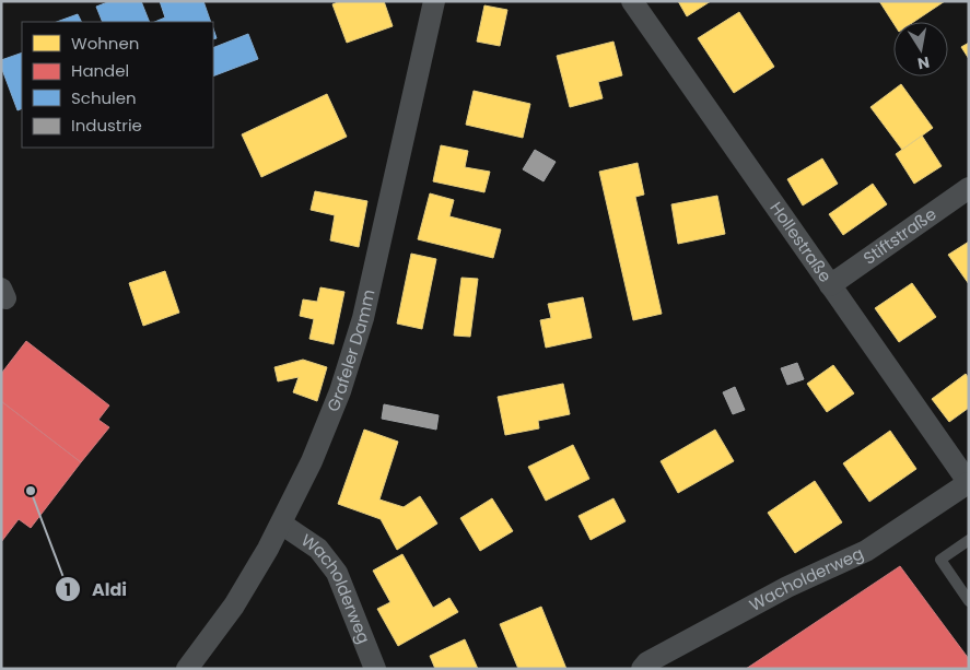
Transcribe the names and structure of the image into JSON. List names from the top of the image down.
{
  "streets": {
    "street": [
      "Stiftstraße",
      "Hollestraße",
      "Grafeler Damm",
      "Wacholderweg"
    ]
  },
  "crossings": [
    ["Stiftstraße", "Hollestraße"],
    ["Hollestraße", "Wacholderweg"],
    ["Grafeler Damm", "Wacholderweg"]
  ],
  "places": ["Aldi"],
  "legend": [
    "Wohnen",
    "Handel",
    "Schulen",
    "Industrie"
  ],
  "north": "bottom"
}
